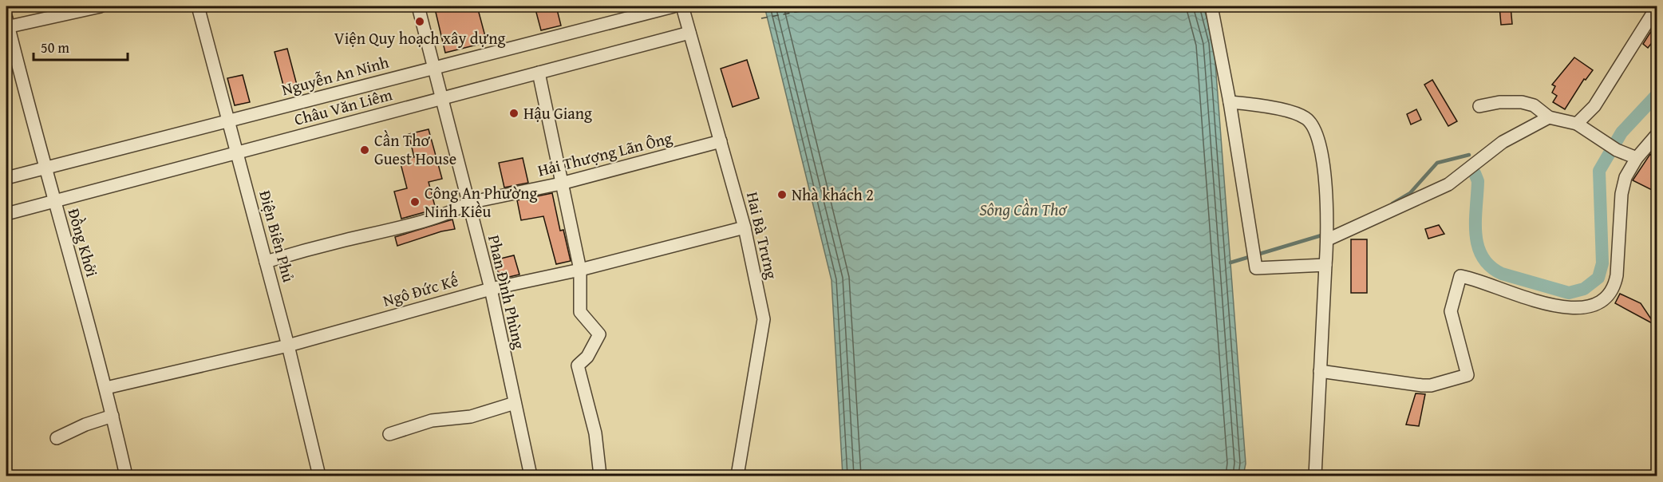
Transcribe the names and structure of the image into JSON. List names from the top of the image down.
{
  "streets": {
    "street": [
      "Nguyễn An Ninh",
      "Châu Văn Liêm",
      "Hải Thượng Lãn Ông",
      "Hai Bà Trưng",
      "Điện Biên Phủ",
      "Đồng Khởi",
      "Ngô Đức Kế",
      "Phan Đình Phùng"
    ]
  },
  "crossings": [
    ["Nguyễn An Ninh", "Điện Biên Phủ"],
    ["Nguyễn An Ninh", "Đồng Khởi"],
    ["Nguyễn An Ninh", "Phan Đình Phùng"],
    ["Châu Văn Liêm", "Hai Bà Trưng"],
    ["Châu Văn Liêm", "Điện Biên Phủ"],
    ["Châu Văn Liêm", "Đồng Khởi"],
    ["Châu Văn Liêm", "Phan Đình Phùng"],
    ["Hải Thượng Lãn Ông", "Hai Bà Trưng"],
    ["Hải Thượng Lãn Ông", "Điện Biên Phủ"],
    ["Hải Thượng Lãn Ông", "Phan Đình Phùng"],
    ["Hai Bà Trưng", "Ngô Đức Kế"],
    ["Điện Biên Phủ", "Ngô Đức Kế"],
    ["Đồng Khởi", "Ngô Đức Kế"],
    ["Ngô Đức Kế", "Phan Đình Phùng"]
  ],
  "water": ["Sông Cần Thơ"],
  "places": [
    "Viện Quy hoạch xây dựng",
    "Hậu Giang",
    "Cần Thơ Guest House",
    "Nhà khách 2",
    "Công An Phường Ninh Kiều"
  ],
  "scale_bar": "50 m"
}
